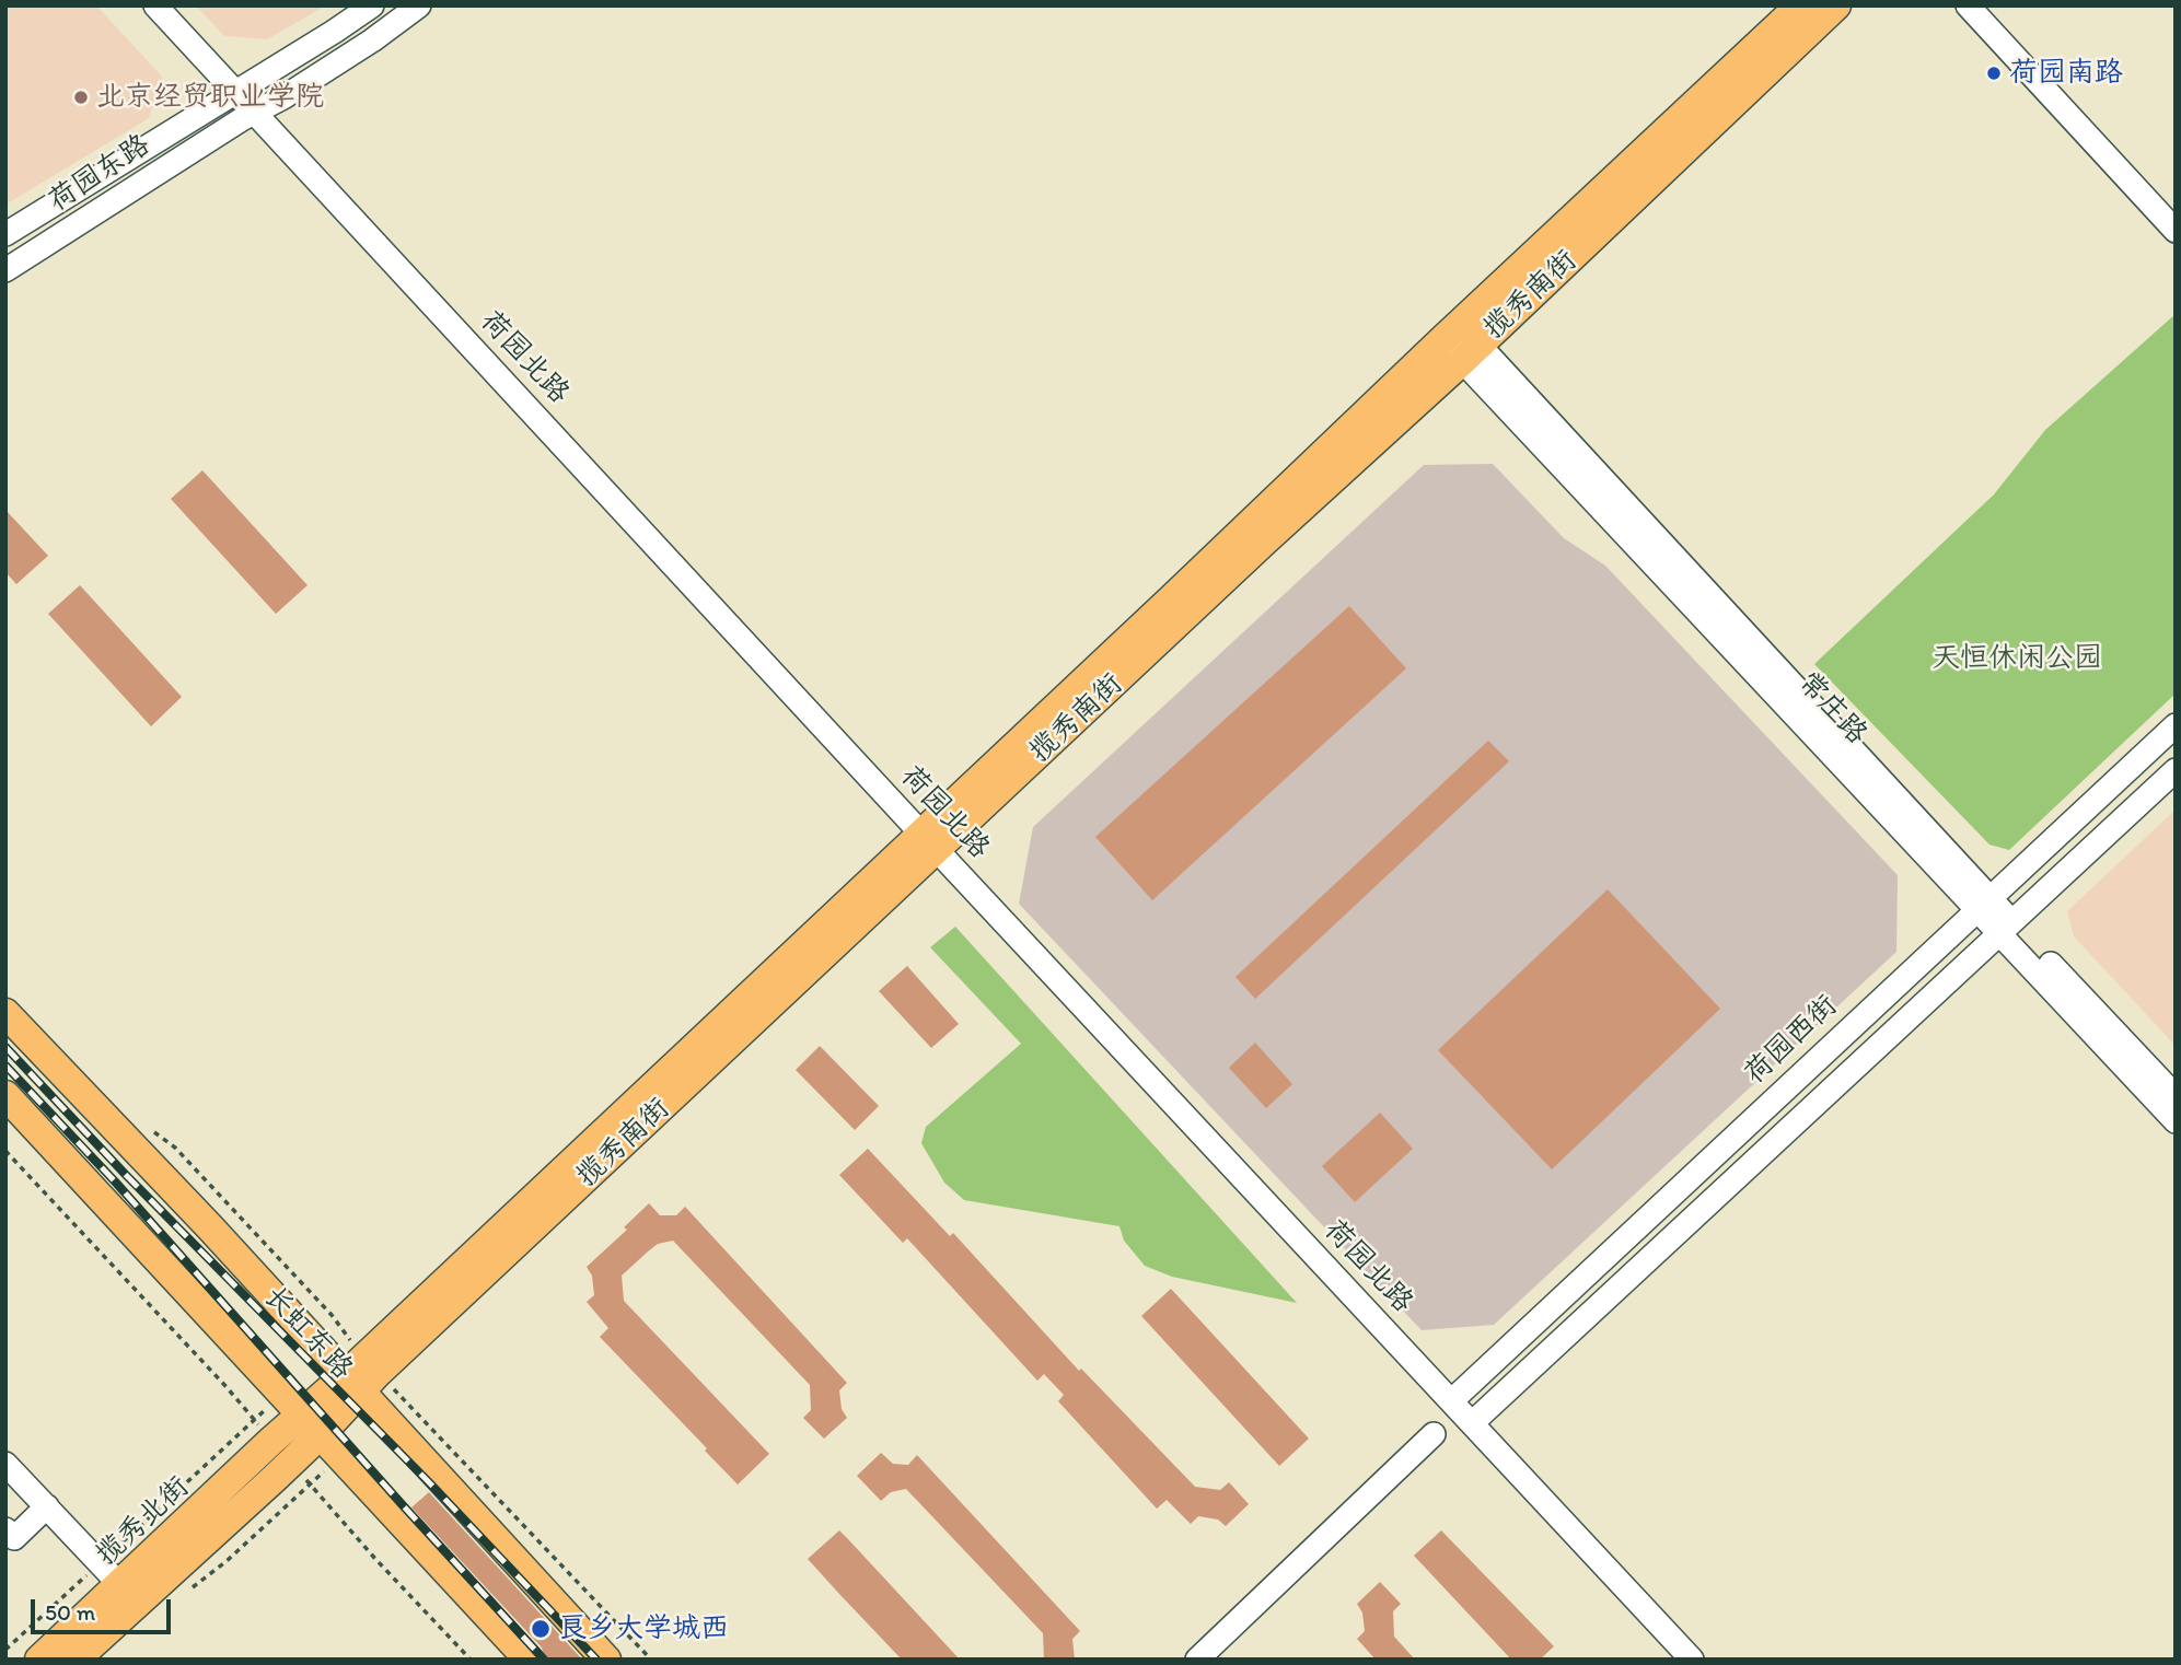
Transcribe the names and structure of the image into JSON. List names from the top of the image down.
{
  "streets": {
    "main road": ["揽秀南街", "长虹东路", "揽秀北街"],
    "street": [
      "荷园东路",
      "荷园北路",
      "常庄路",
      "荷园西街"
    ]
  },
  "crossings": [
    ["荷园东路", "荷园北路"],
    ["揽秀南街", "荷园北路"],
    ["揽秀南街", "常庄路"],
    ["揽秀南街", "长虹东路"],
    ["揽秀南街", "揽秀北街"],
    ["荷园北路", "荷园西街"],
    ["常庄路", "荷园西街"],
    ["长虹东路", "揽秀北街"]
  ],
  "parks": ["天恒休闲公园"],
  "places": ["荷园南路", "北京经贸职业学院", "良乡大学城西"],
  "scale_bar": "50 m"
}
